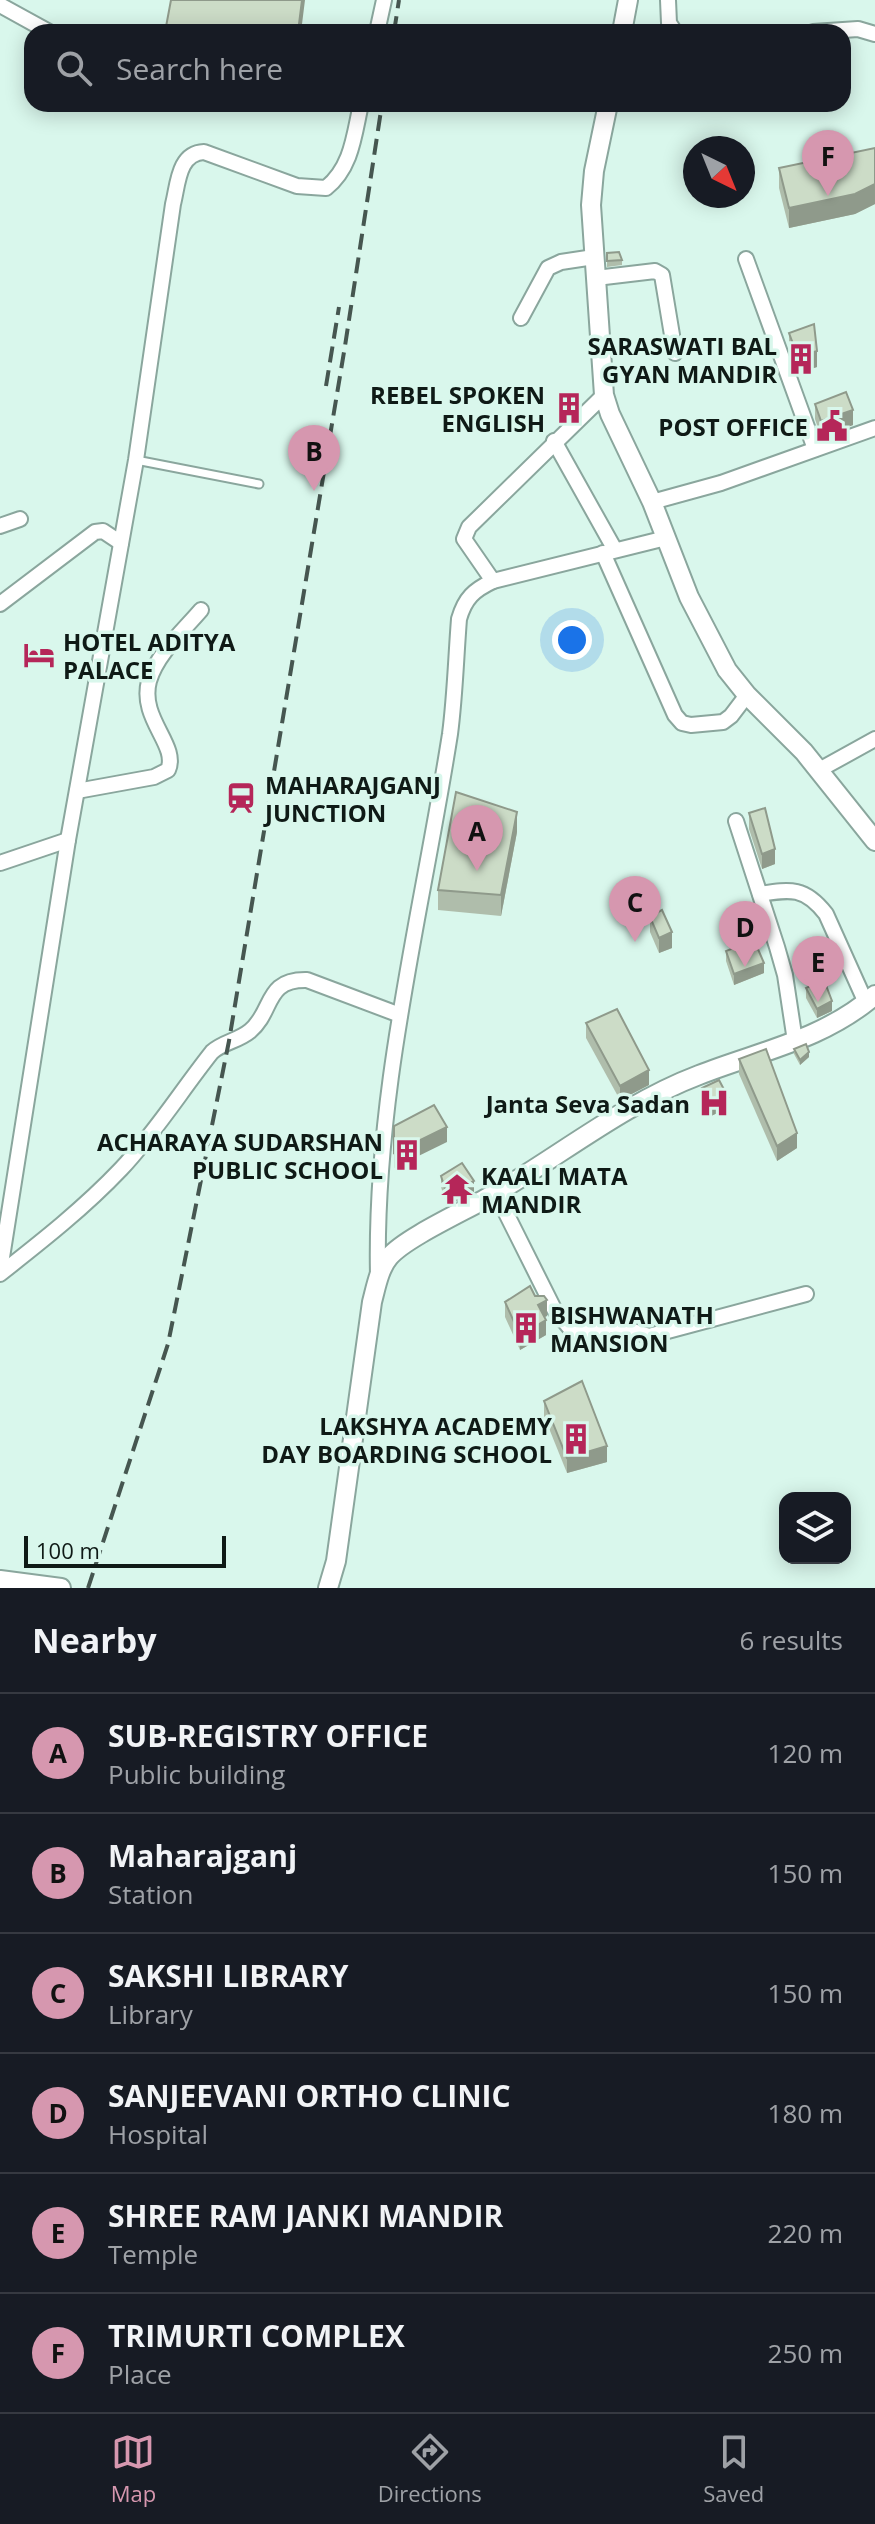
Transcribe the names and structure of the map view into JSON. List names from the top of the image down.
{
  "places": {
    "building": [
      "SARASWATI BAL GYAN MANDIR",
      "REBEL SPOKEN ENGLISH",
      "ACHARAYA SUDARSHAN PUBLIC SCHOOL",
      "BISHWANATH MANSION",
      "LAKSHYA ACADEMY DAY BOARDING SCHOOL"
    ],
    "public building": ["POST OFFICE"],
    "hotel": ["HOTEL ADITYA PALACE"],
    "station": ["MAHARAJGANJ JUNCTION"],
    "hospital": ["Janta Seva Sadan"],
    "temple": ["KAALI MATA MANDIR"]
  },
  "scale_bar": "100 m",
  "north": "bottom right",
  "page": {
    "search": "Search here",
    "pins": [
      "F",
      "B",
      "A",
      "C",
      "D",
      "E"
    ],
    "scale": "100 m",
    "heading": ["Nearby", "6 results"],
    "list": [
      {
        "mark": "A",
        "name": "SUB-REGISTRY OFFICE",
        "note": "Public building",
        "value": "120 m"
      },
      {
        "mark": "B",
        "name": "Maharajganj",
        "note": "Station",
        "value": "150 m"
      },
      {
        "mark": "C",
        "name": "SAKSHI LIBRARY",
        "note": "Library",
        "value": "150 m"
      },
      {
        "mark": "D",
        "name": "SANJEEVANI ORTHO CLINIC",
        "note": "Hospital",
        "value": "180 m"
      },
      {
        "mark": "E",
        "name": "SHREE RAM JANKI MANDIR",
        "note": "Temple",
        "value": "220 m"
      },
      {
        "mark": "F",
        "name": "TRIMURTI COMPLEX",
        "note": "Place",
        "value": "250 m"
      }
    ],
    "nav": ["Map", "Directions", "Saved"]
  }
}
